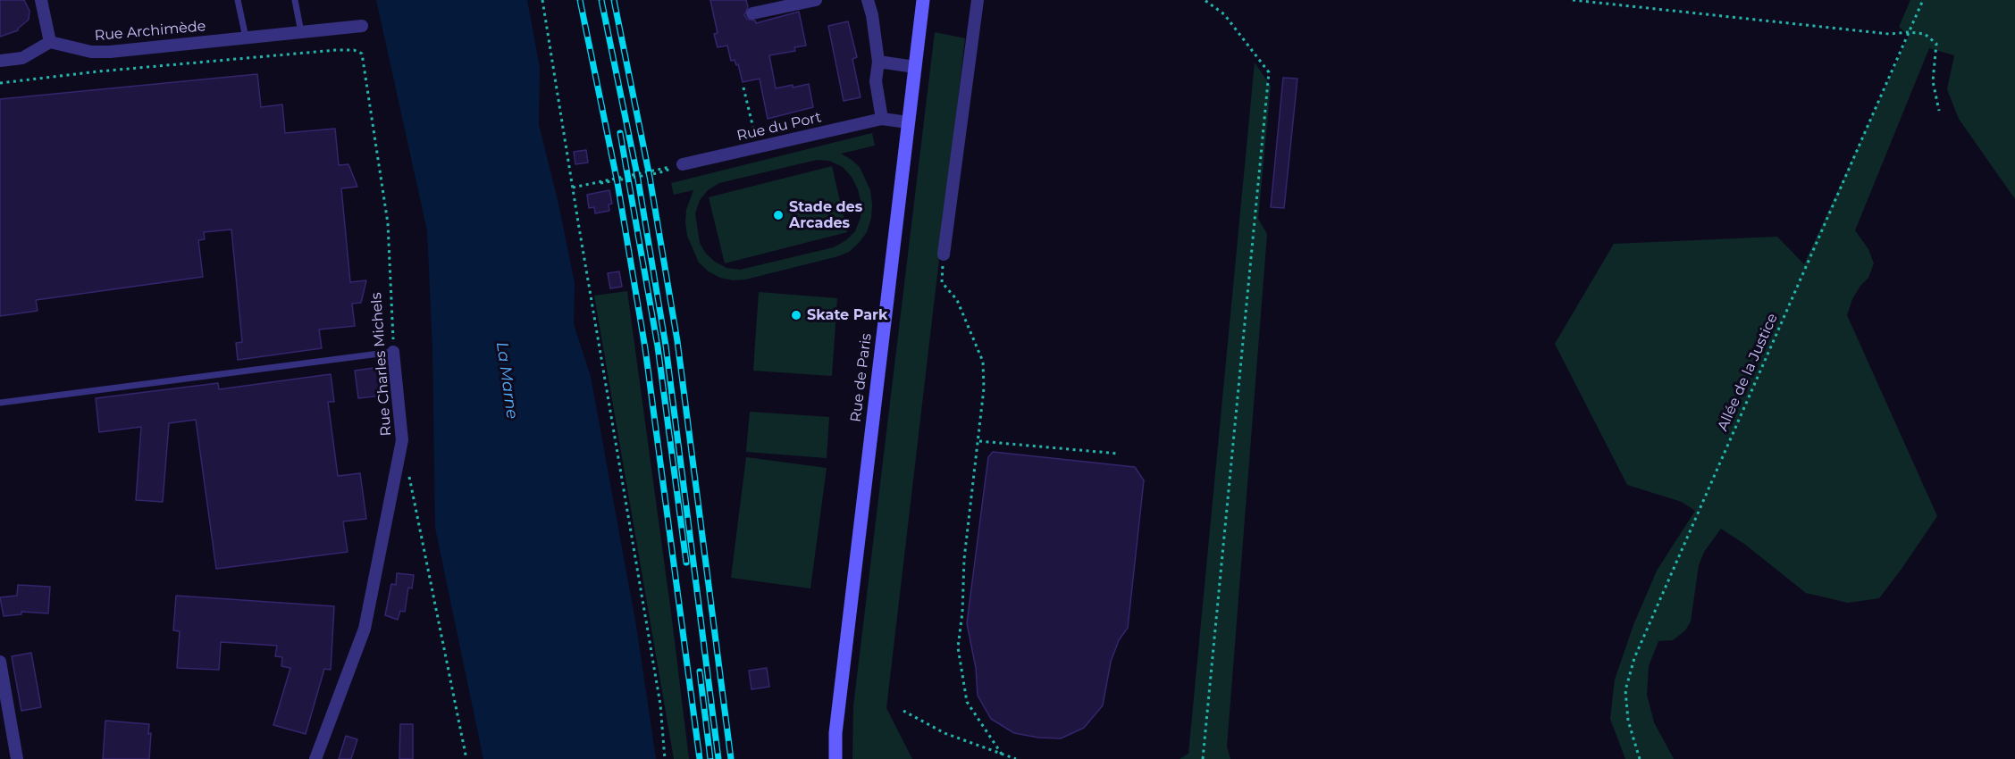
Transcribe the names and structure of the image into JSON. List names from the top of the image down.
{
  "streets": {
    "main road": ["Rue de Paris"],
    "street": ["Rue Archimède", "Rue du Port", "Rue Charles Michels"],
    "path": ["Allée de la Justice"]
  },
  "water": ["La Marne"],
  "places": ["Stade des Arcades", "Skate Park"]
}
